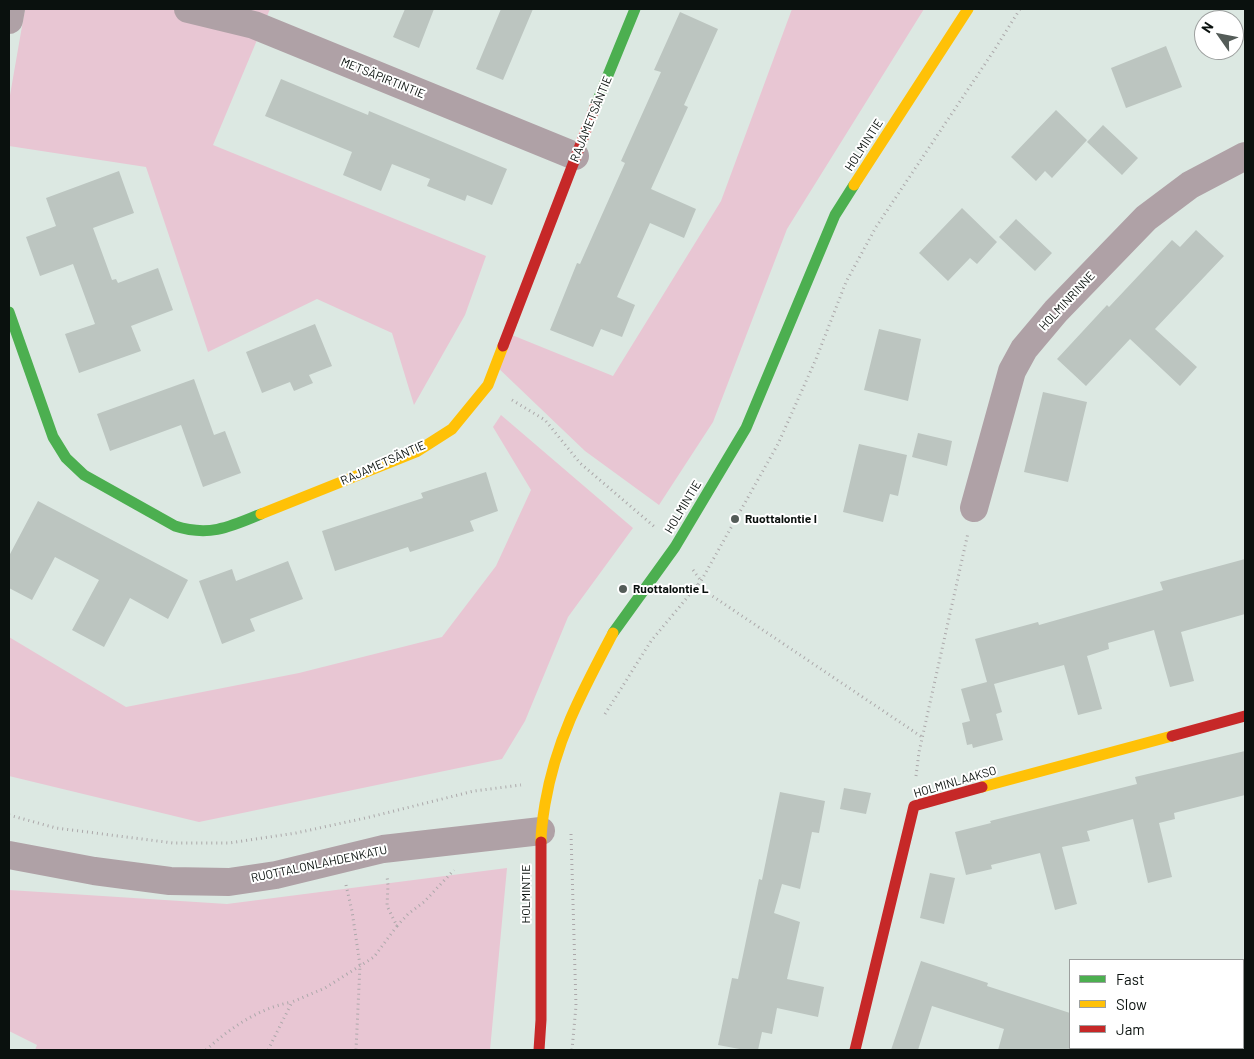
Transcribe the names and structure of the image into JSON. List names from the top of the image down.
{
  "streets": {
    "street": [
      "METSÄPIRTINTIE",
      "RAJAMETSÄNTIE",
      "HOLMINTIE",
      "HOLMINRINNE",
      "HOLMINLAAKSO",
      "RUOTTALONLAHDENKATU"
    ]
  },
  "crossings": [
    ["METSÄPIRTINTIE", "RAJAMETSÄNTIE"],
    ["HOLMINTIE", "RUOTTALONLAHDENKATU"]
  ],
  "places": ["Ruottalontie I", "Ruottalontie L"],
  "legend": ["Fast", "Slow", "Jam"],
  "north": "top left"
}
